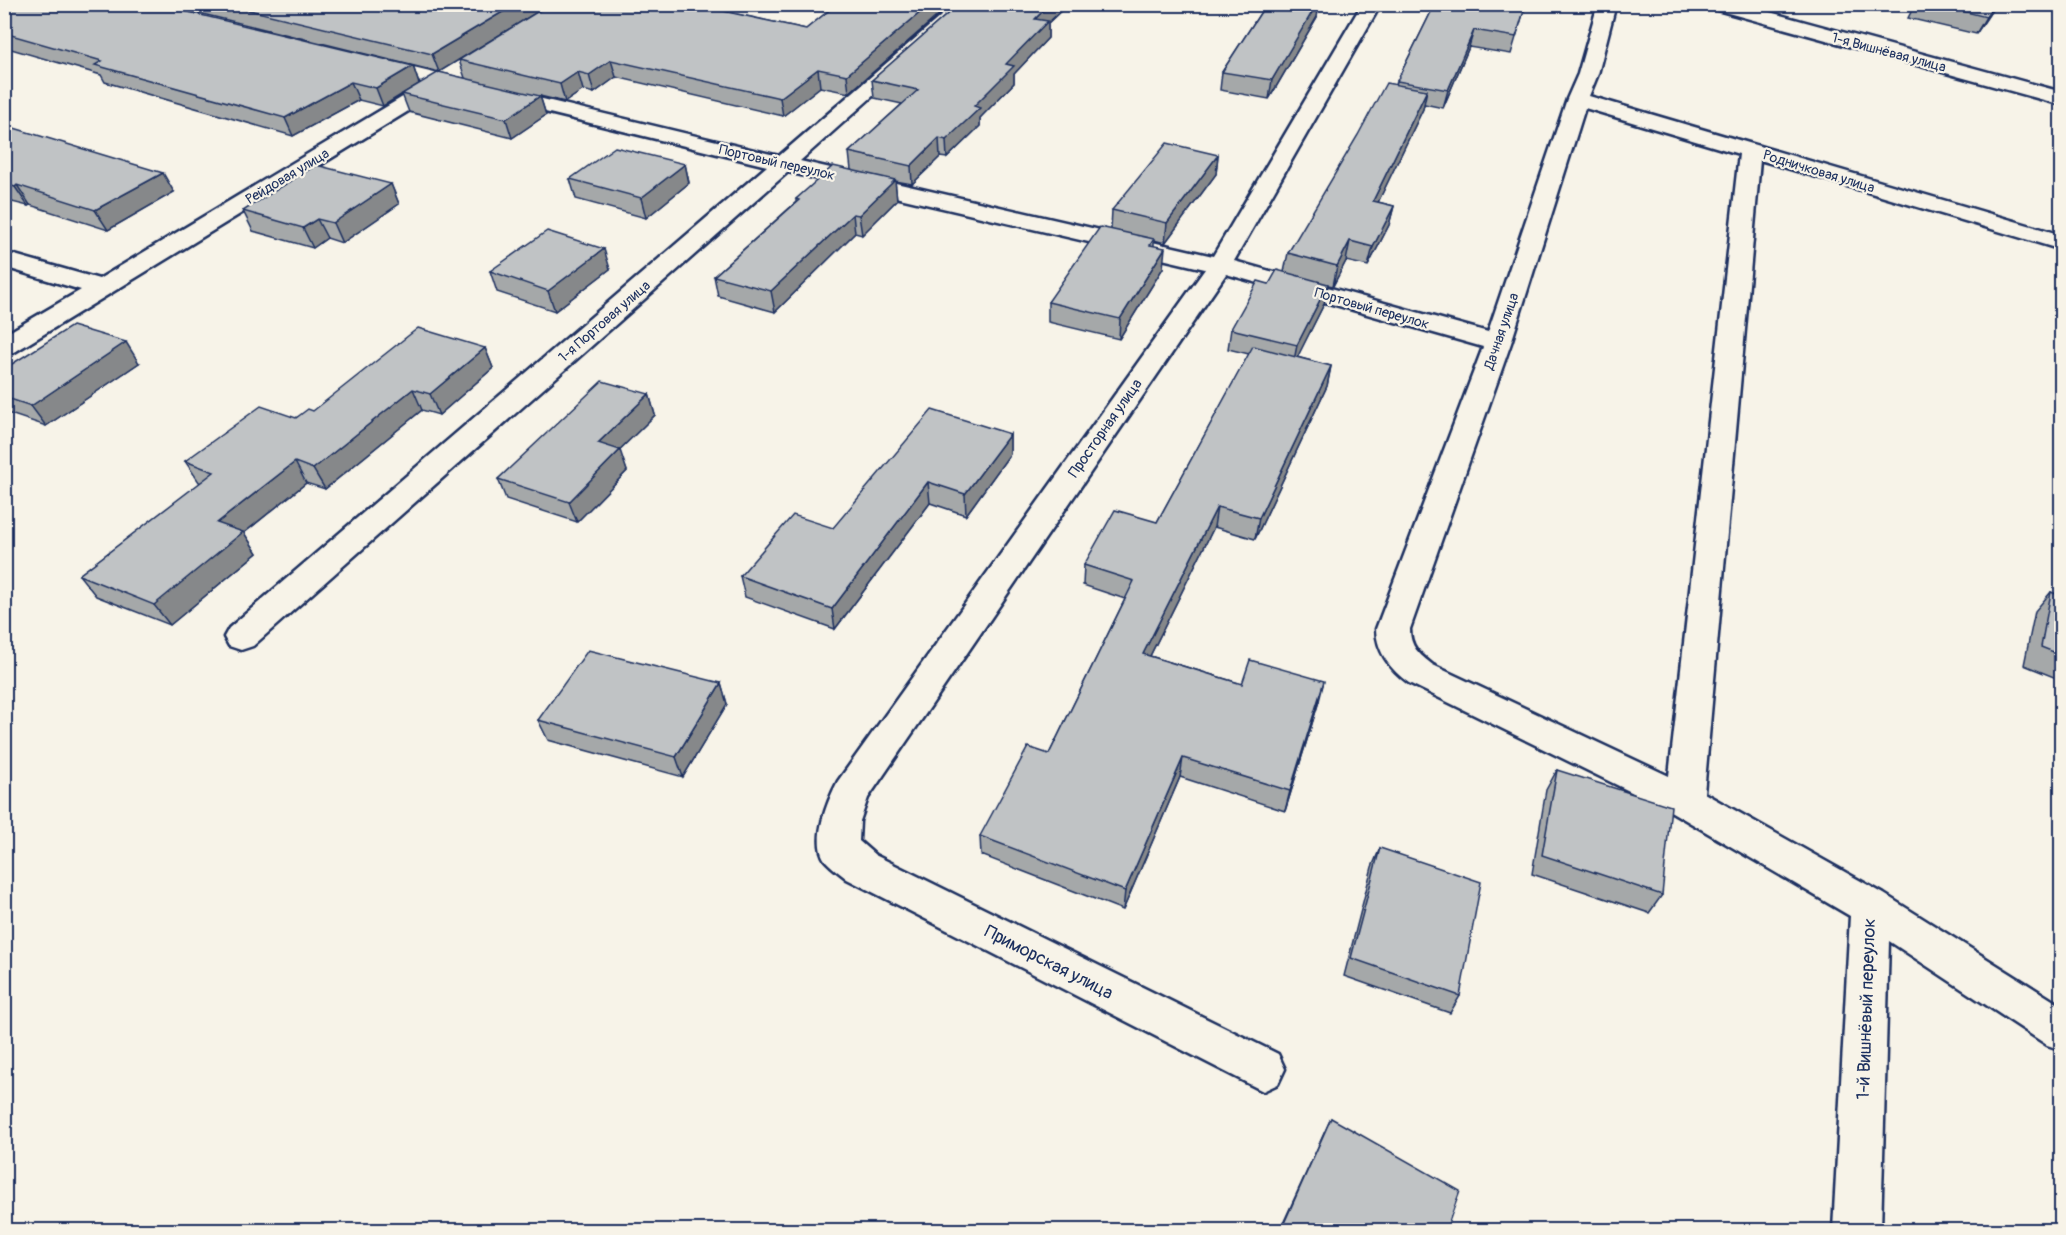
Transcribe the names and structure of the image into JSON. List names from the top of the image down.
{
  "streets": {
    "street": [
      "1-я Вишнёвая улица",
      "Портовый переулок",
      "Родничковая улица",
      "Рейдовая улица",
      "1-я Портовая улица",
      "Дачная улица",
      "Просторная улица",
      "Приморская улица",
      "1-й Вишнёвый переулок"
    ]
  },
  "crossings": [
    ["Портовый переулок", "Рейдовая улица"],
    ["Портовый переулок", "1-я Портовая улица"],
    ["Портовый переулок", "Дачная улица"],
    ["Портовый переулок", "Просторная улица"],
    ["Родничковая улица", "Дачная улица"],
    ["Просторная улица", "Приморская улица"]
  ]
}
